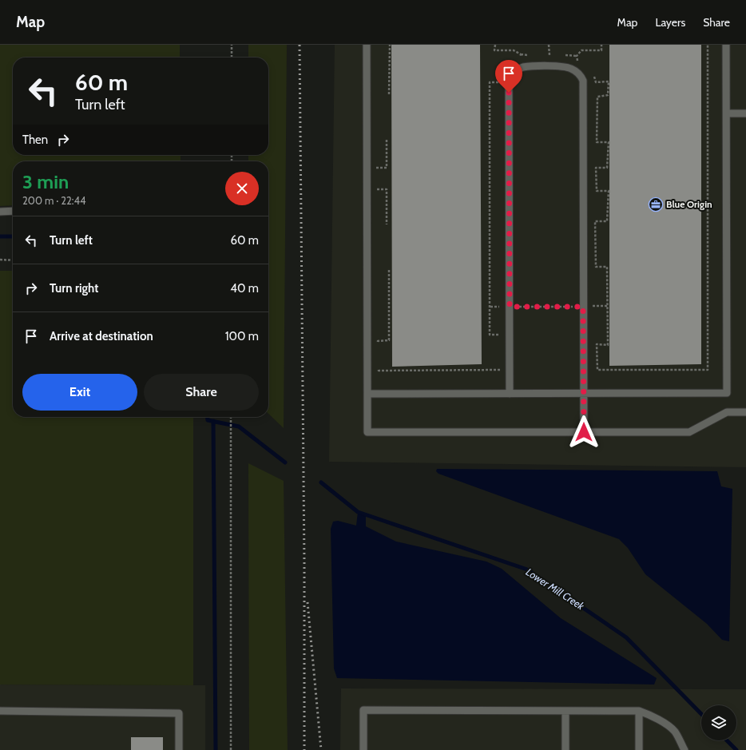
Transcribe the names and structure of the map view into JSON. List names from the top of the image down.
{
  "water": ["Lower Mill Creek"],
  "places": {
    "office": ["Blue Origin"]
  },
  "page": {
    "header": "Map",
    "nav": ["Map", "Layers", "Share"],
    "turn": ["60 m", "Turn left"],
    "then": "Then",
    "heading": ["3 min", "200 m · 22:44"],
    "list": [
      {
        "name": "Turn left",
        "value": "60 m"
      },
      {
        "name": "Turn right",
        "value": "40 m"
      },
      {
        "name": "Arrive at destination",
        "value": "100 m"
      }
    ],
    "buttons": ["Exit", "Share"]
  }
}
